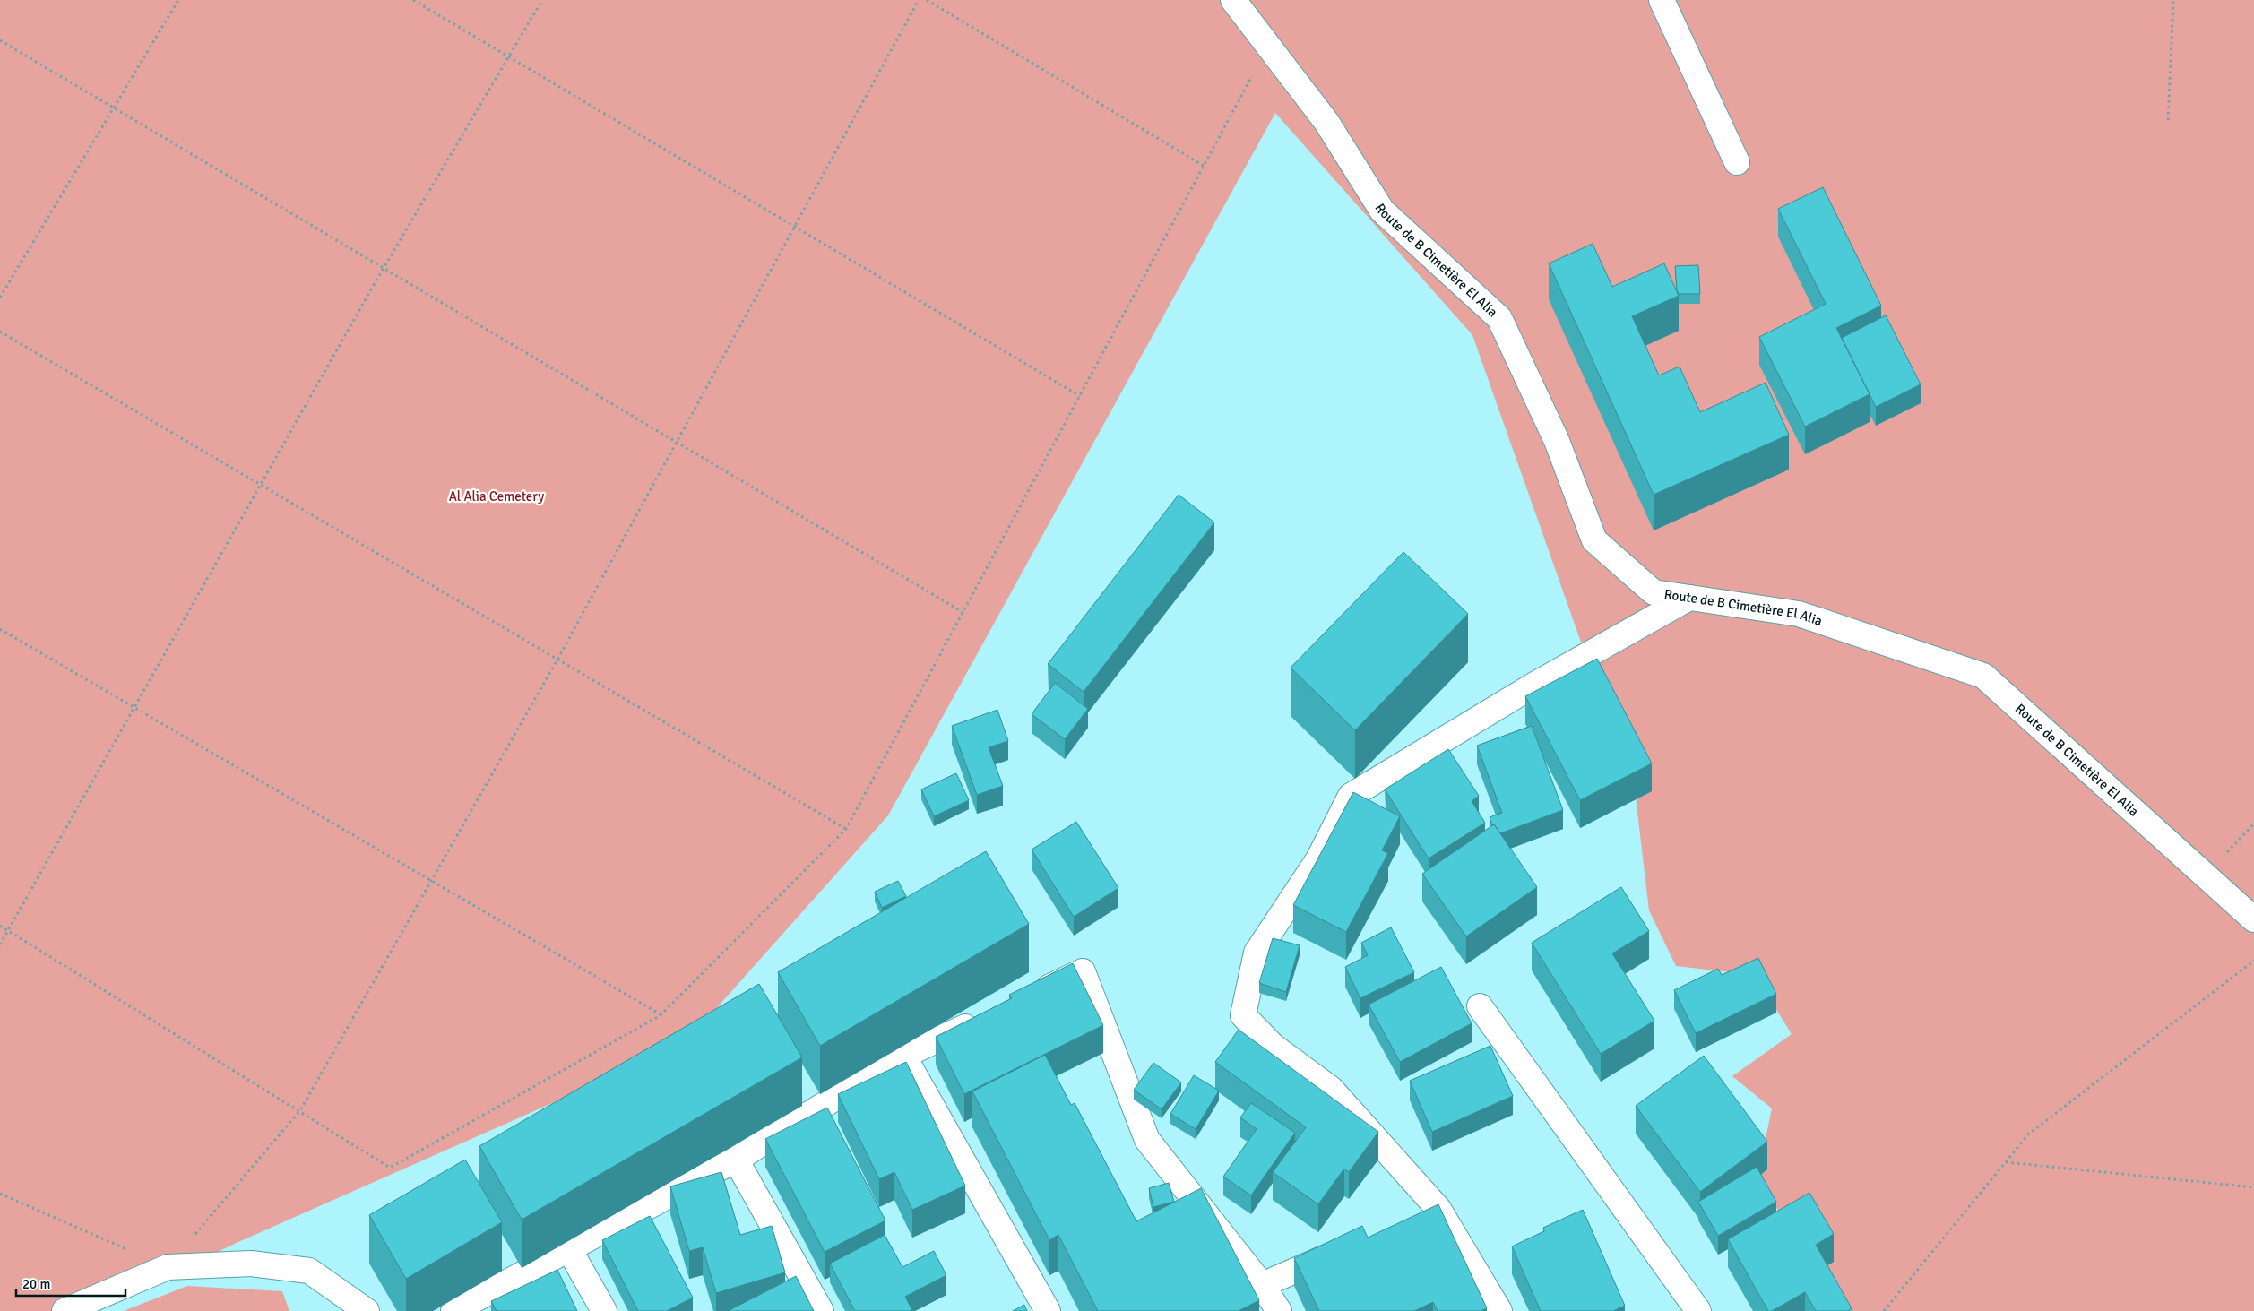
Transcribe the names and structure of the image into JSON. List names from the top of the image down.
{
  "streets": {
    "street": ["Route de B Cimetière El Alia"]
  },
  "parks": ["Al Alia Cemetery"],
  "scale_bar": "20 m"
}
